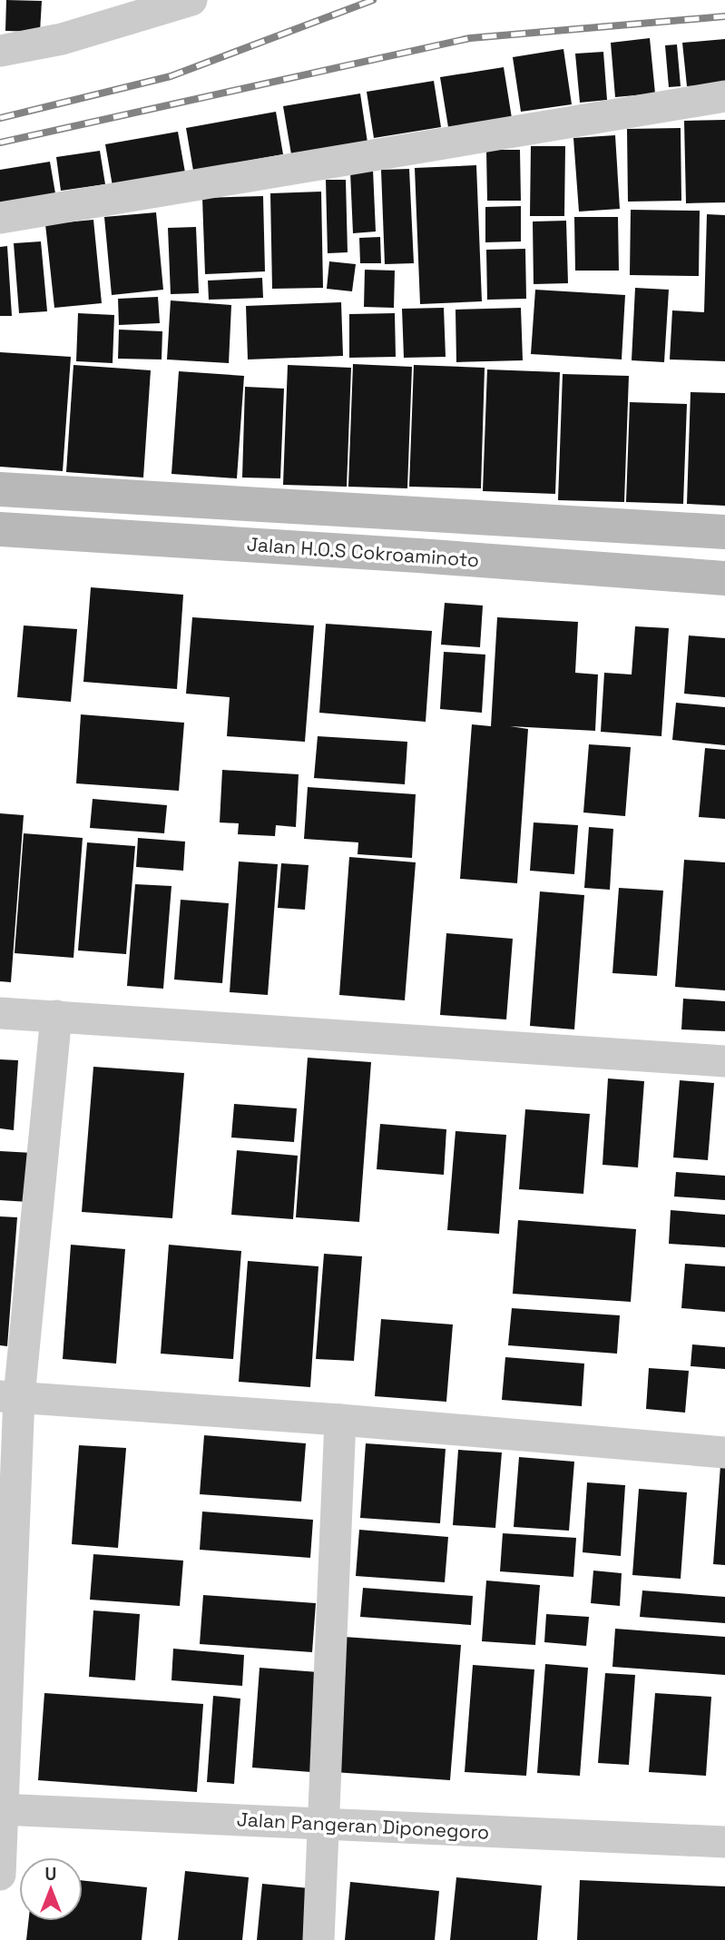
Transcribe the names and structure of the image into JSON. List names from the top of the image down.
{
  "streets": {
    "main road": ["Jalan H.O.S Cokroaminoto"],
    "street": ["Jalan Pangeran Diponegoro"]
  },
  "north": "top"
}
